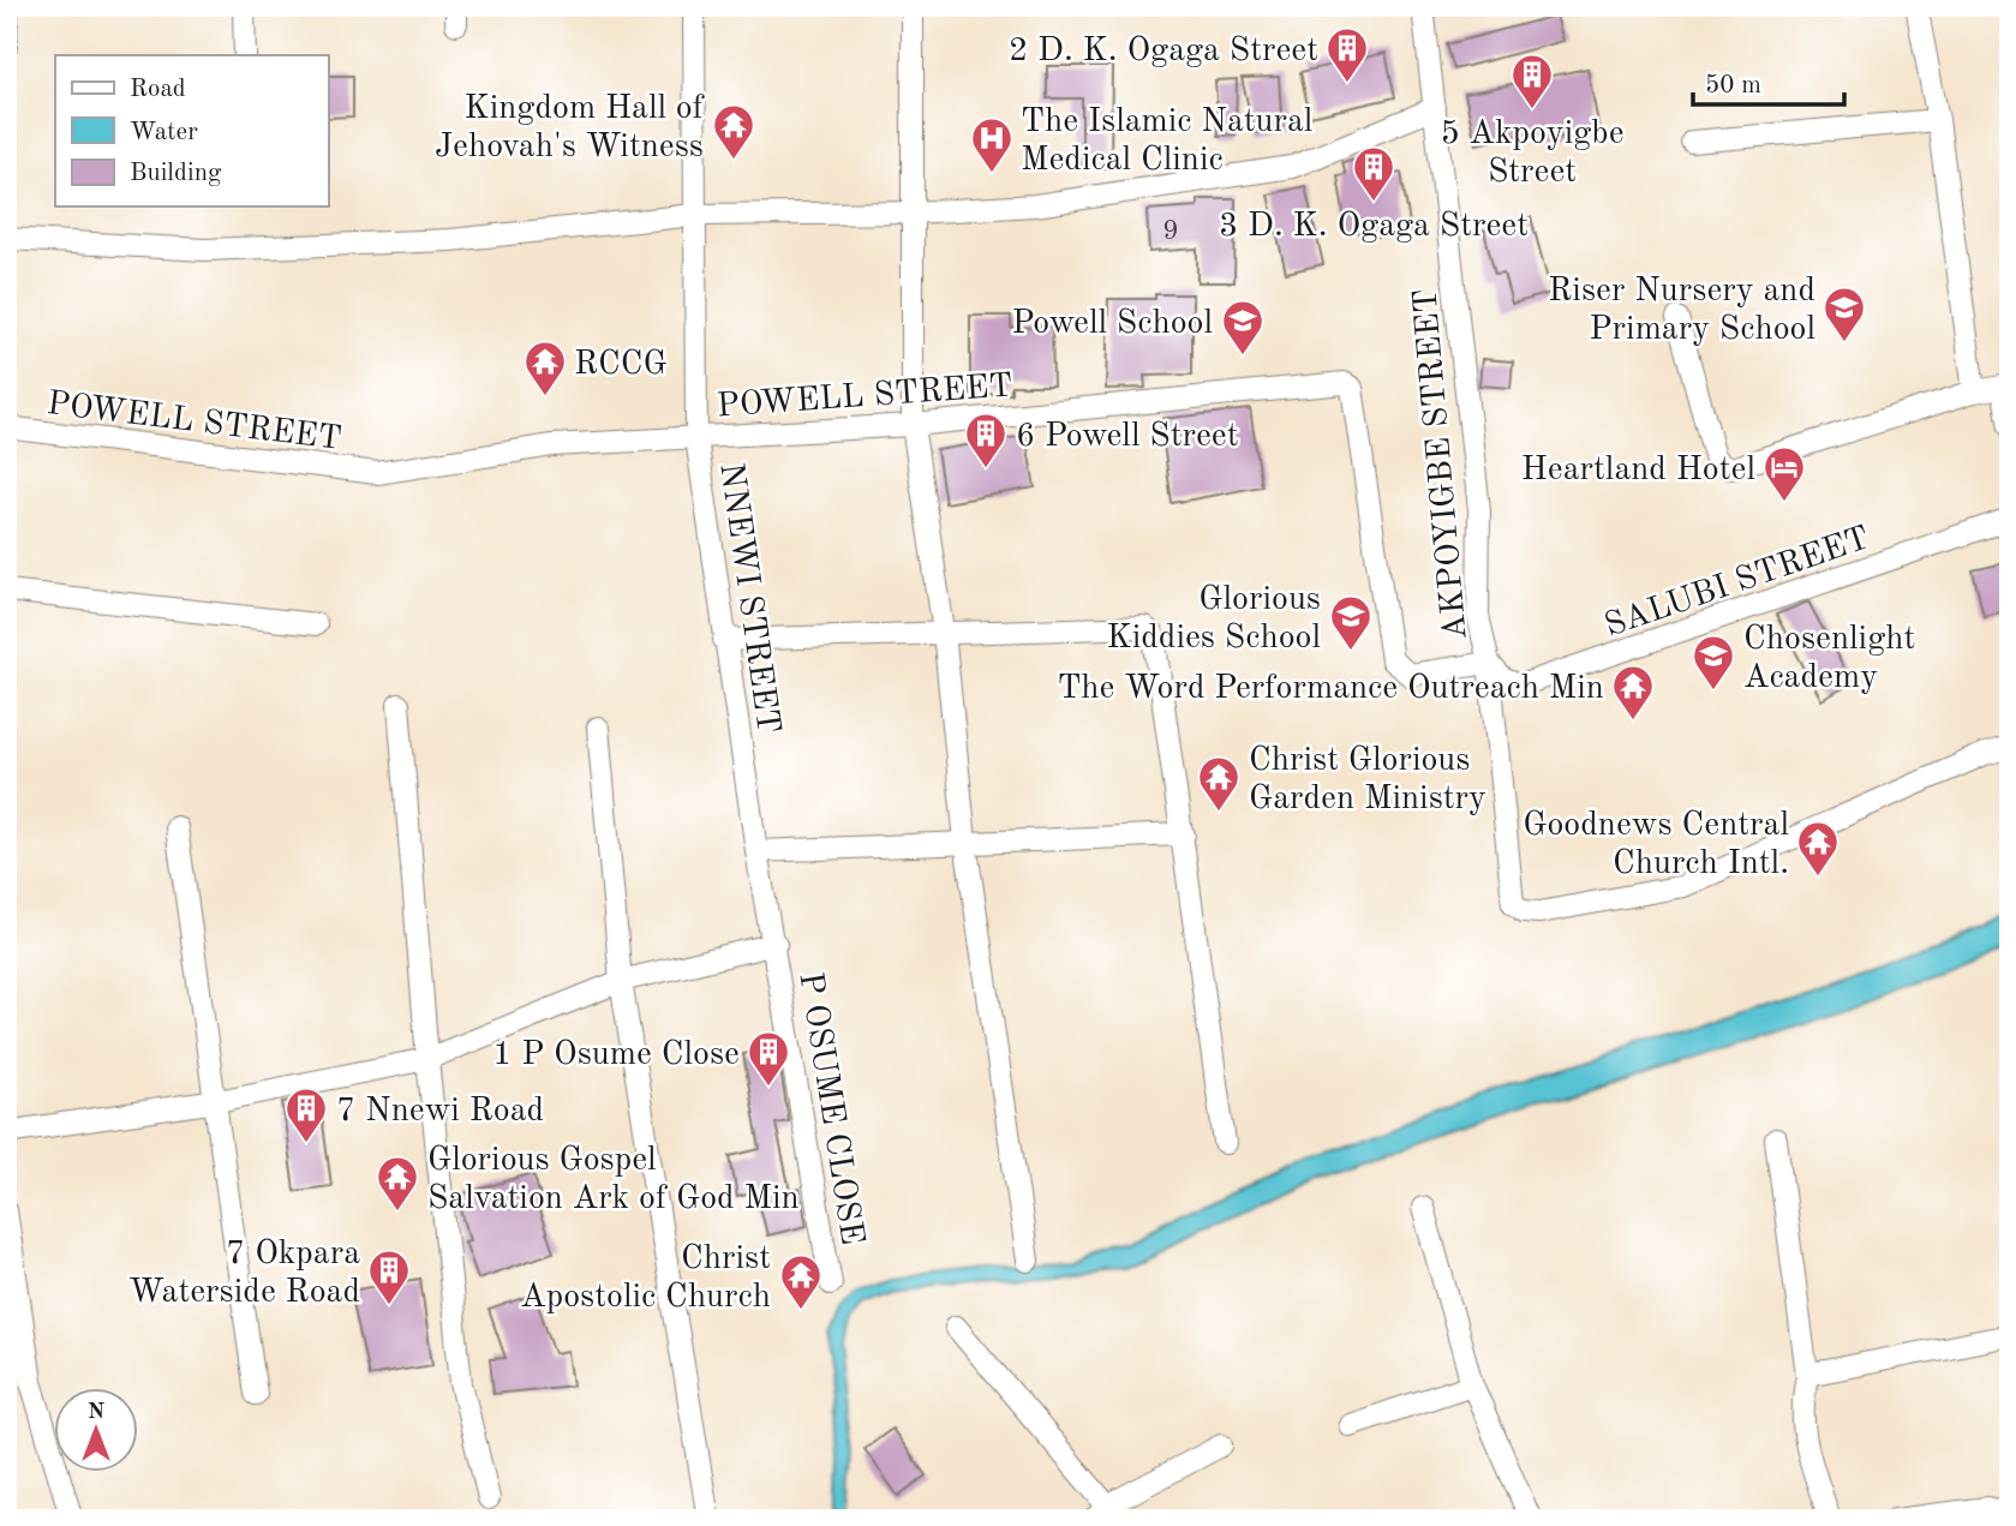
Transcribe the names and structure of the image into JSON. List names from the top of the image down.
{
  "streets": {
    "street": [
      "POWELL STREET",
      "AKPOYIGBE STREET",
      "SALUBI STREET",
      "NNEWI STREET",
      "P OSUME CLOSE"
    ]
  },
  "crossings": [
    ["POWELL STREET", "AKPOYIGBE STREET"],
    ["POWELL STREET", "SALUBI STREET"],
    ["POWELL STREET", "NNEWI STREET"],
    ["AKPOYIGBE STREET", "SALUBI STREET"],
    ["NNEWI STREET", "P OSUME CLOSE"]
  ],
  "places": {
    "building": [
      "2 D. K. Ogaga Street",
      "5 Akpoyigbe Street",
      "3 D. K. Ogaga Street",
      "6 Powell Street",
      "1 P Osume Close",
      "7 Nnewi Road",
      "7 Okpara Waterside Road"
    ],
    "temple": [
      "Kingdom Hall of Jehovah's Witness",
      "RCCG",
      "The Word Performance Outreach Min",
      "Christ Glorious Garden Ministry",
      "Goodnews Central Church Intl.",
      "Glorious Gospel Salvation Ark of God Min",
      "Christ Apostolic Church"
    ],
    "hospital": ["The Islamic Natural Medical Clinic"],
    "school or university": [
      "Riser Nursery and Primary School",
      "Powell School",
      "Glorious Kiddies School",
      "Chosenlight Academy"
    ],
    "hotel": ["Heartland Hotel"]
  },
  "house_numbers": ["9"],
  "legend": ["Road", "Water", "Building"],
  "scale_bar": "50 m",
  "north": "top"
}
